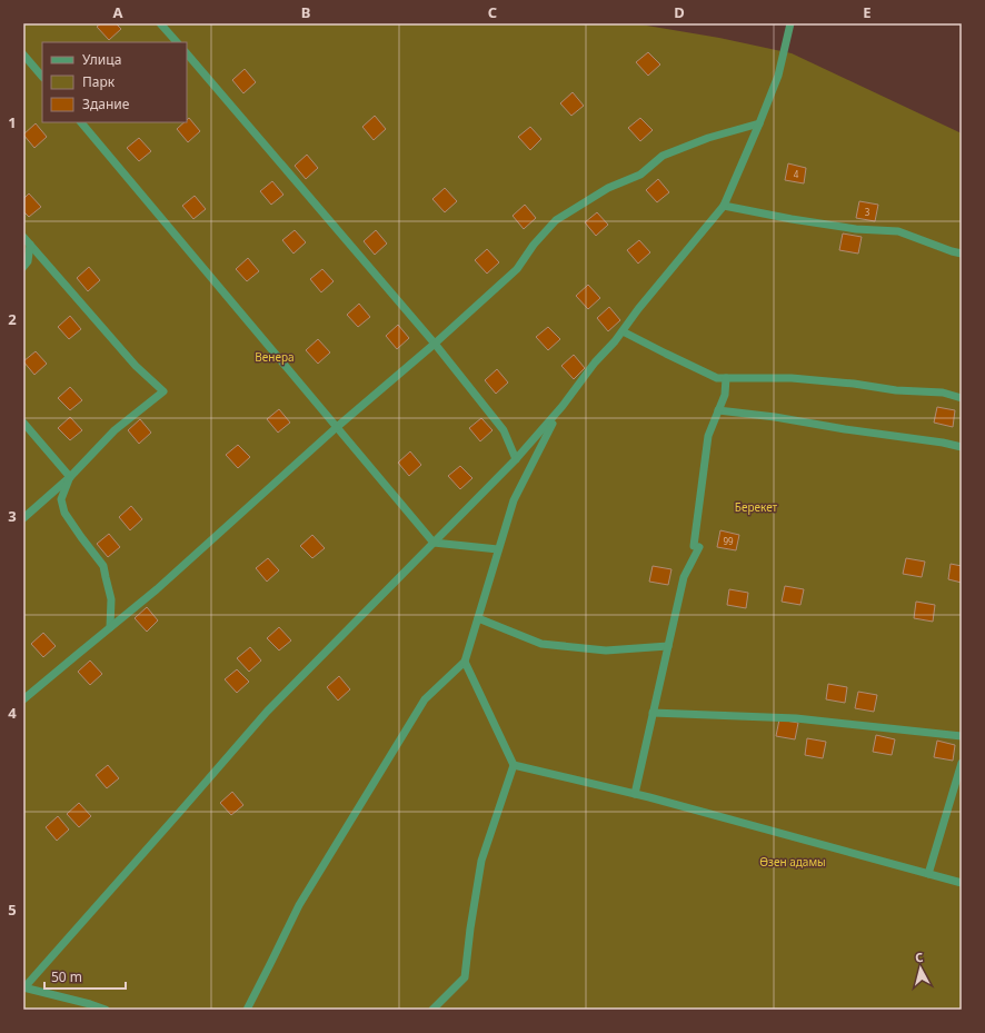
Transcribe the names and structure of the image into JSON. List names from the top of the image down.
{
  "parks": ["Венера", "Берекет", "Өзен адамы"],
  "house_numbers": ["4", "3", "99"],
  "legend": ["Улица", "Парк", "Здание"],
  "scale_bar": "50 m",
  "north": "top",
  "grid": {
    "columns": [
      "A",
      "B",
      "C",
      "D",
      "E"
    ],
    "rows": [
      "1",
      "2",
      "3",
      "4",
      "5"
    ]
  }
}
